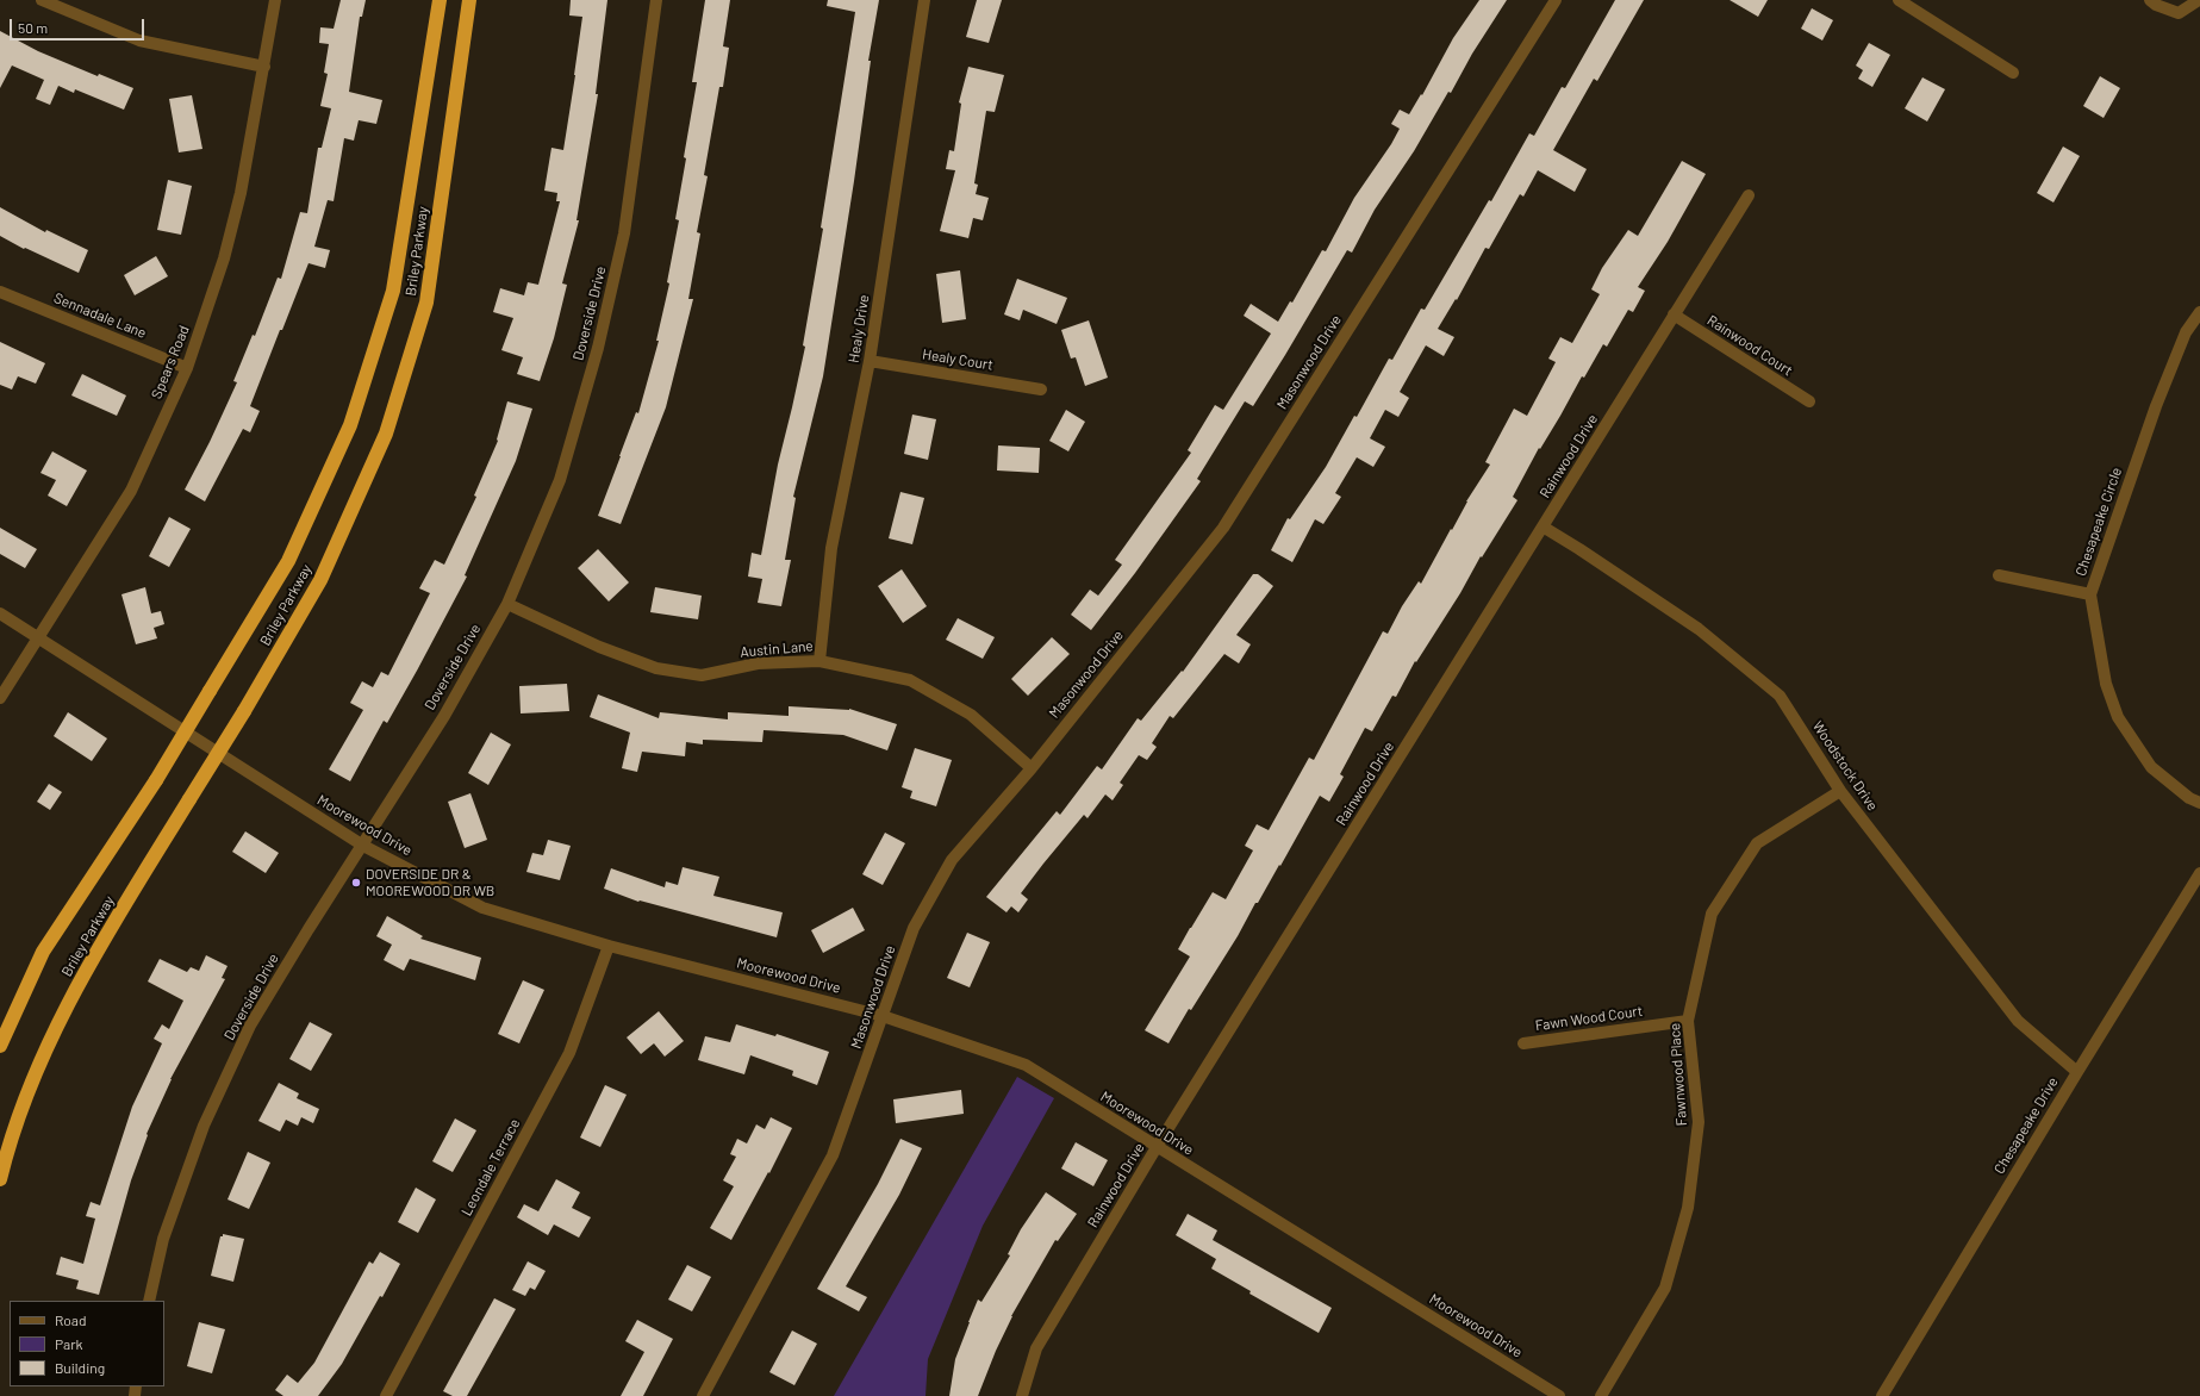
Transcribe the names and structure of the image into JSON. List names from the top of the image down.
{
  "streets": {
    "highway": ["Briley Parkway"],
    "street": [
      "Doverside Drive",
      "Sennadale Lane",
      "Healy Drive",
      "Rainwood Court",
      "Healy Court",
      "Spears Road",
      "Masonwood Drive",
      "Rainwood Drive",
      "Chesapeake Circle",
      "Austin Lane",
      "Woodstock Drive",
      "Moorewood Drive",
      "Fawn Wood Court",
      "Fawnwood Place",
      "Chesapeake Drive",
      "Leondale Terrace"
    ]
  },
  "crossings": [
    ["Doverside Drive", "Austin Lane"],
    ["Doverside Drive", "Moorewood Drive"],
    ["Sennadale Lane", "Spears Road"],
    ["Healy Drive", "Healy Court"],
    ["Healy Drive", "Austin Lane"],
    ["Rainwood Court", "Rainwood Drive"],
    ["Spears Road", "Moorewood Drive"],
    ["Masonwood Drive", "Austin Lane"],
    ["Masonwood Drive", "Moorewood Drive"],
    ["Rainwood Drive", "Woodstock Drive"],
    ["Rainwood Drive", "Moorewood Drive"],
    ["Woodstock Drive", "Fawnwood Place"],
    ["Woodstock Drive", "Chesapeake Drive"],
    ["Moorewood Drive", "Leondale Terrace"],
    ["Fawn Wood Court", "Fawnwood Place"]
  ],
  "places": ["DOVERSIDE DR & MOOREWOOD DR WB"],
  "legend": ["Road", "Park", "Building"],
  "scale_bar": "50 m"
}
